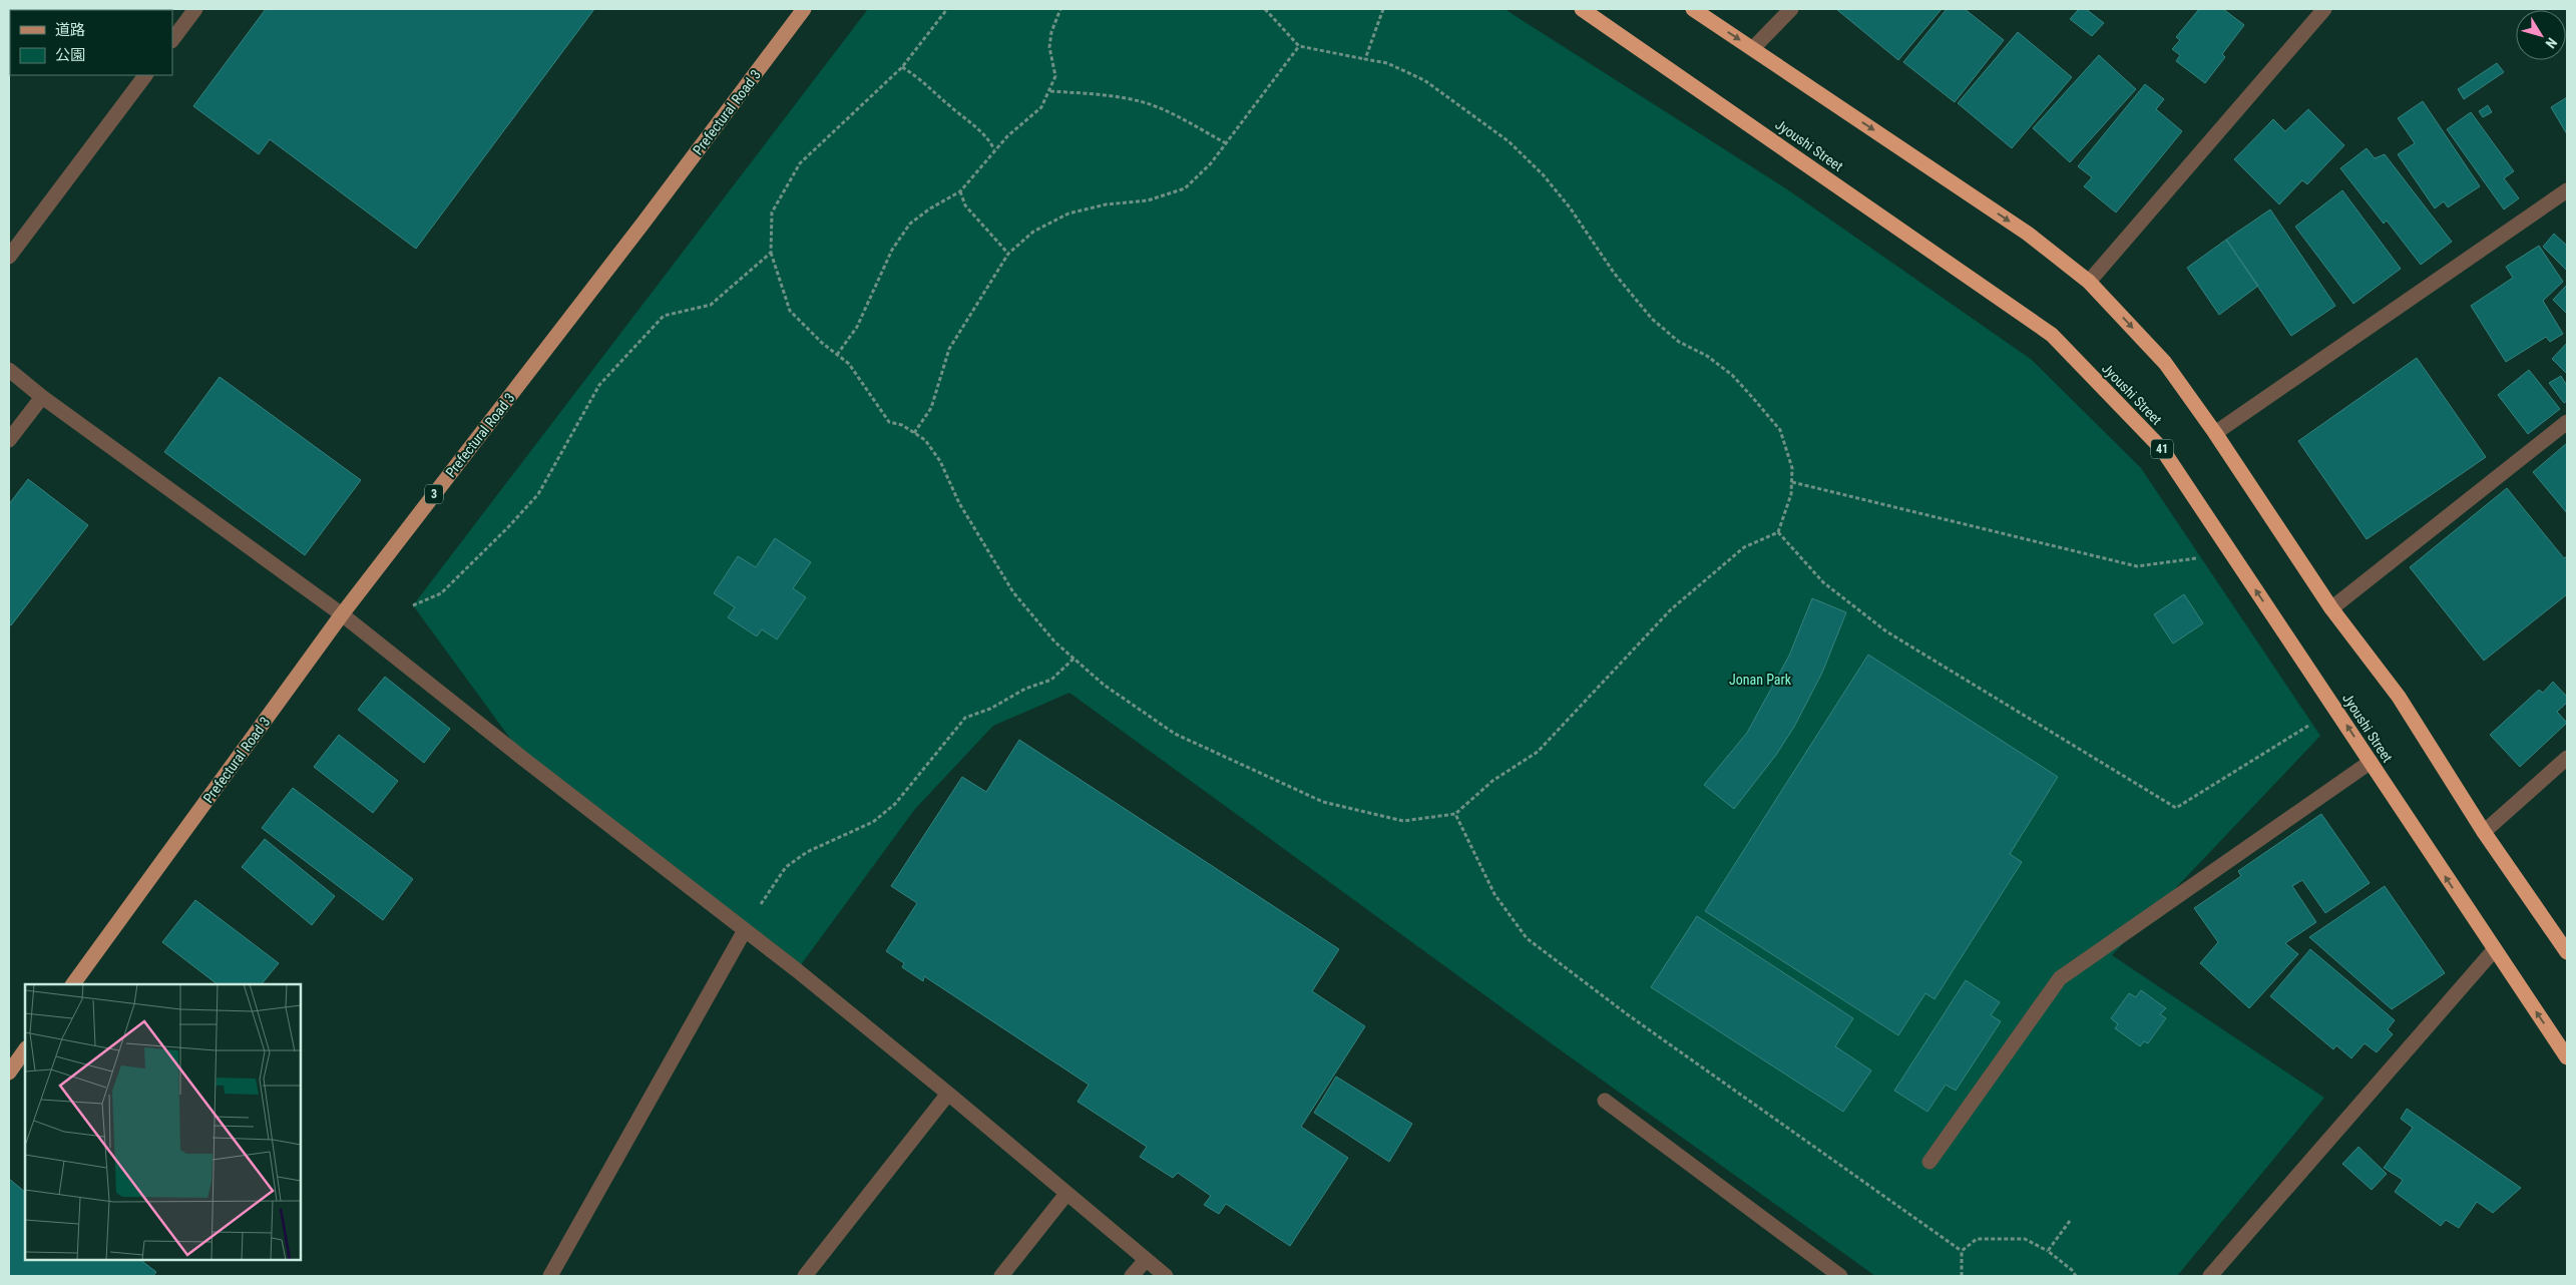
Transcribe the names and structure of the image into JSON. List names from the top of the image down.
{
  "streets": {
    "highway": ["Jyoushi Street", "41"],
    "main road": ["Prefectural Road 3", "3"]
  },
  "parks": ["Jonan Park"],
  "legend": ["道路", "公園"],
  "north": "bottom right"
}
